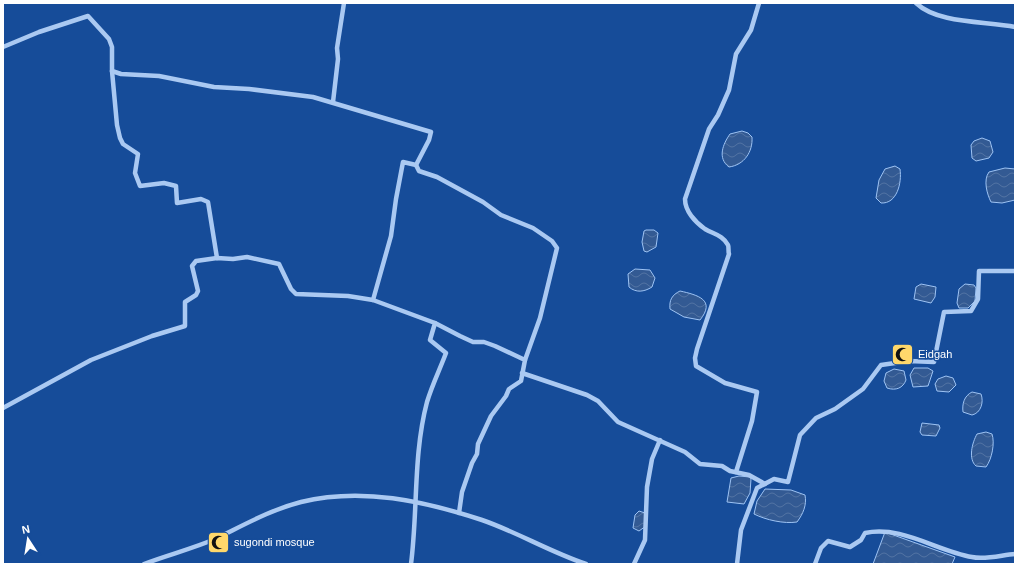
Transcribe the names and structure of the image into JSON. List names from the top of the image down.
{
  "places": {
    "mosque": ["Eidgah", "sugondi mosque"]
  },
  "north": "top"
}
